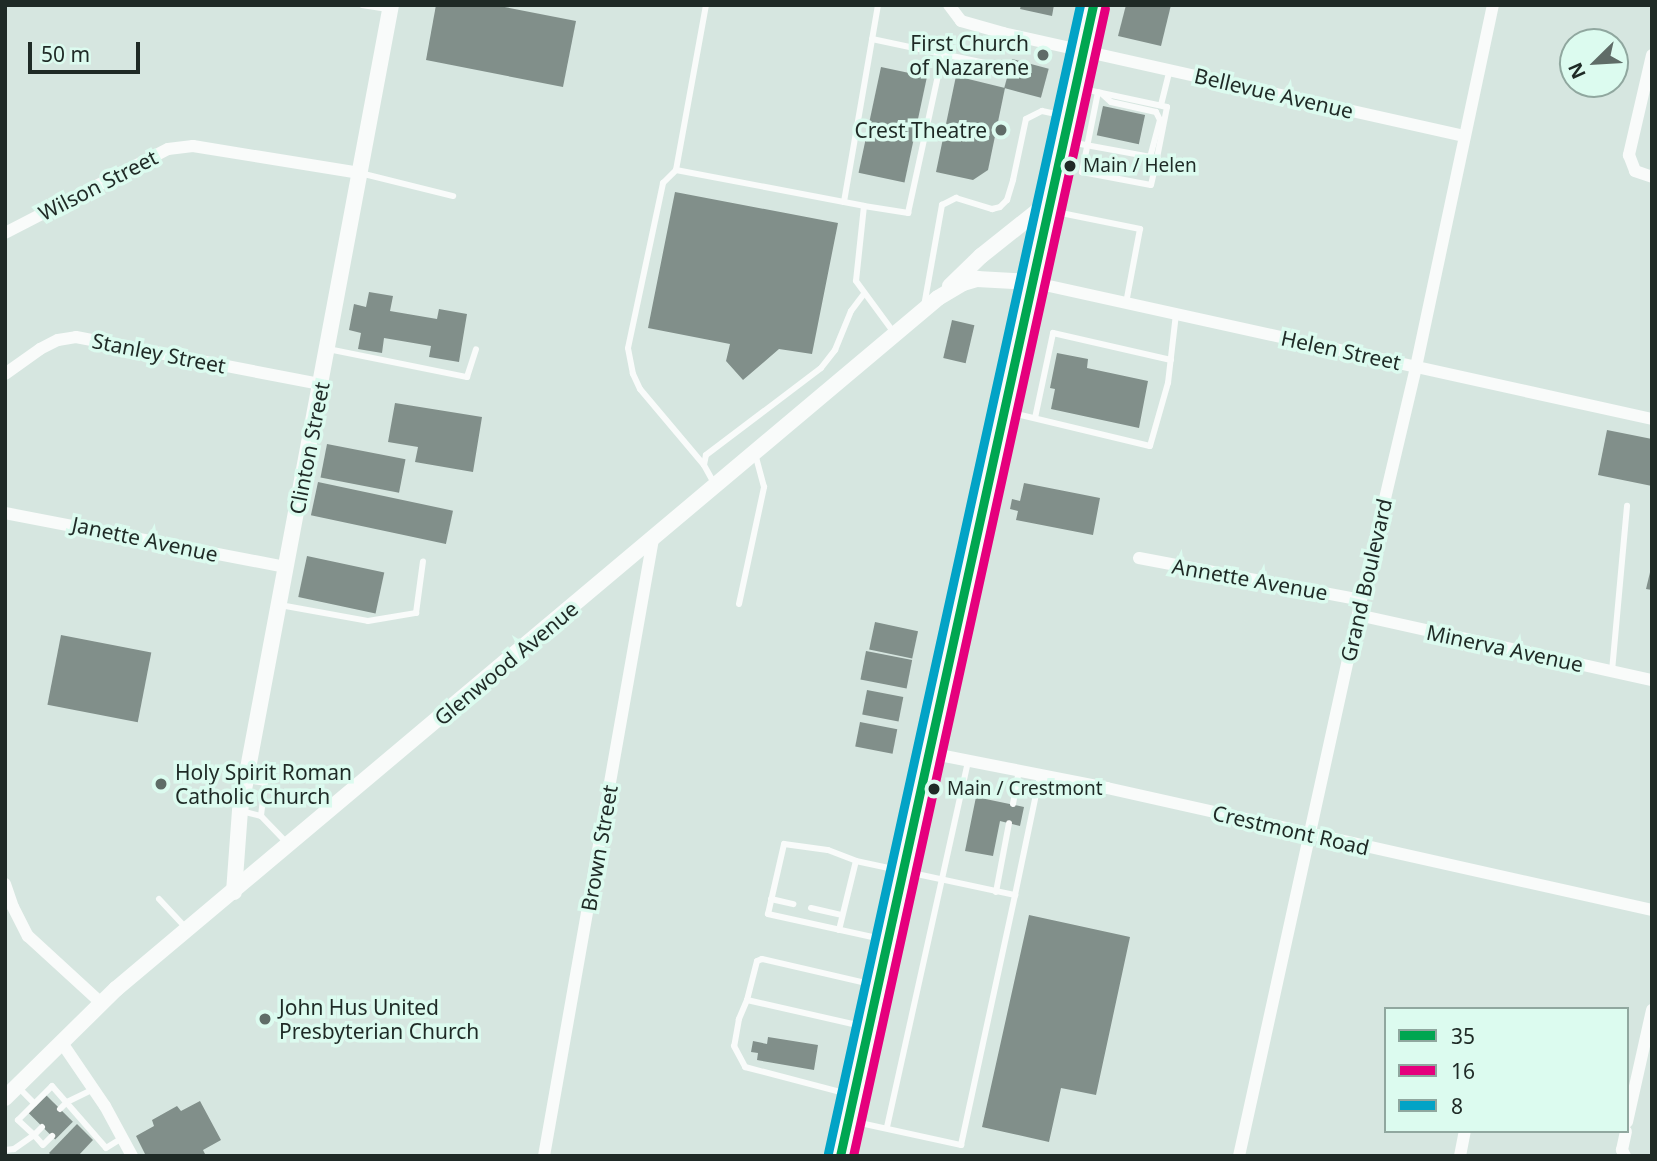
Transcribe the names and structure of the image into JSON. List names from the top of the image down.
{
  "streets": {
    "street": [
      "Bellevue Avenue",
      "Wilson Street",
      "Helen Street",
      "Stanley Street",
      "Clinton Street",
      "Janette Avenue",
      "Annette Avenue",
      "Grand Boulevard",
      "Minerva Avenue",
      "Glenwood Avenue",
      "Crestmont Road",
      "Brown Street"
    ]
  },
  "crossings": [
    ["Bellevue Avenue", "Grand Boulevard"],
    ["Wilson Street", "Clinton Street"],
    ["Helen Street", "Grand Boulevard"],
    ["Helen Street", "Glenwood Avenue"],
    ["Stanley Street", "Clinton Street"],
    ["Clinton Street", "Janette Avenue"],
    ["Clinton Street", "Glenwood Avenue"],
    ["Annette Avenue", "Grand Boulevard"],
    ["Grand Boulevard", "Minerva Avenue"],
    ["Grand Boulevard", "Crestmont Road"],
    ["Glenwood Avenue", "Brown Street"]
  ],
  "places": [
    "First Church of Nazarene",
    "Crest Theatre",
    "Main / Helen",
    "Holy Spirit Roman Catholic Church",
    "Main / Crestmont",
    "John Hus United Presbyterian Church"
  ],
  "lines": ["transit line 35", "transit line 8", "transit line 16"],
  "legend": ["35", "16", "8"],
  "scale_bar": "50 m",
  "north": "bottom left"
}
